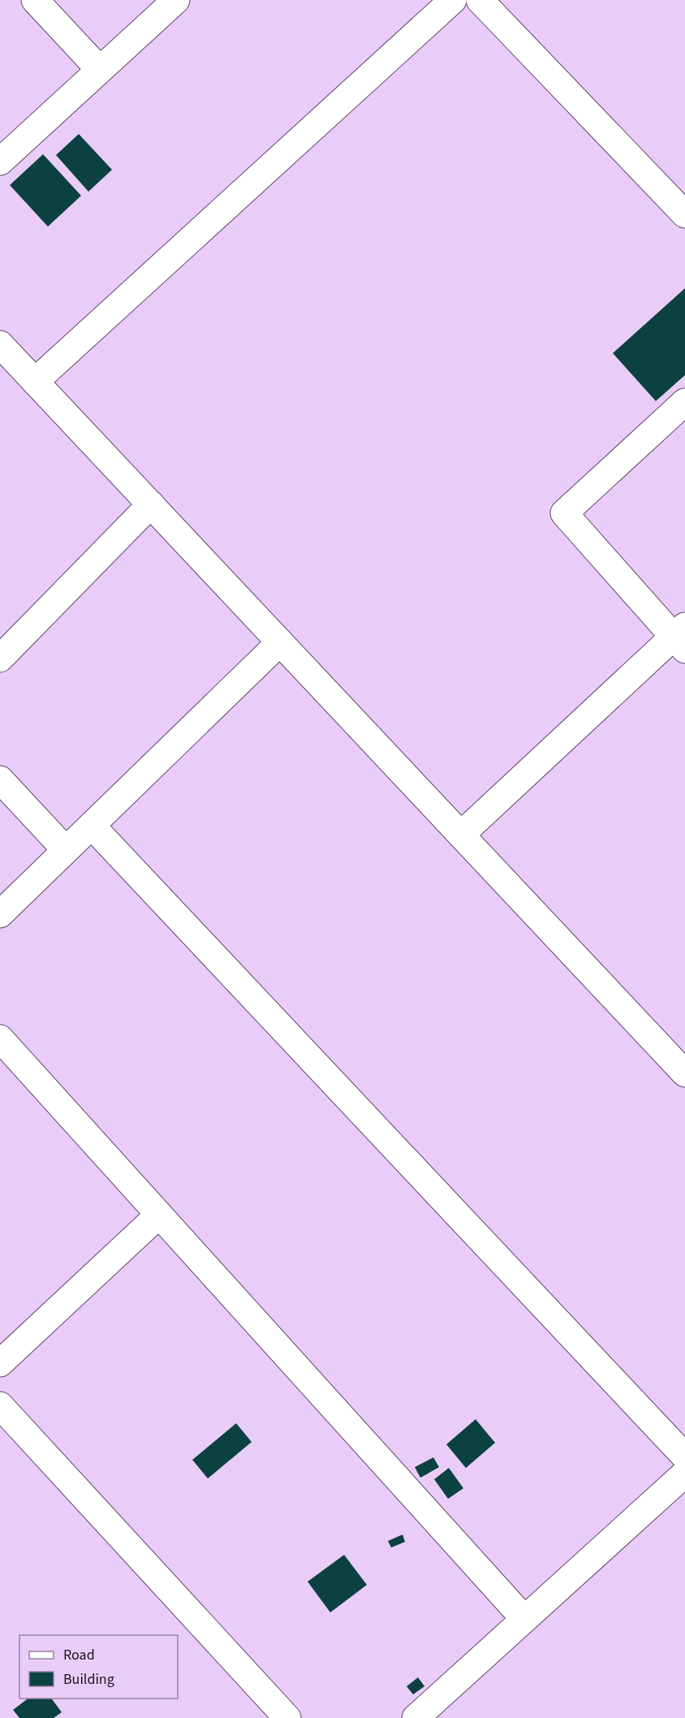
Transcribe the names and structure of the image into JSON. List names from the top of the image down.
{
  "legend": ["Road", "Building"]
}
